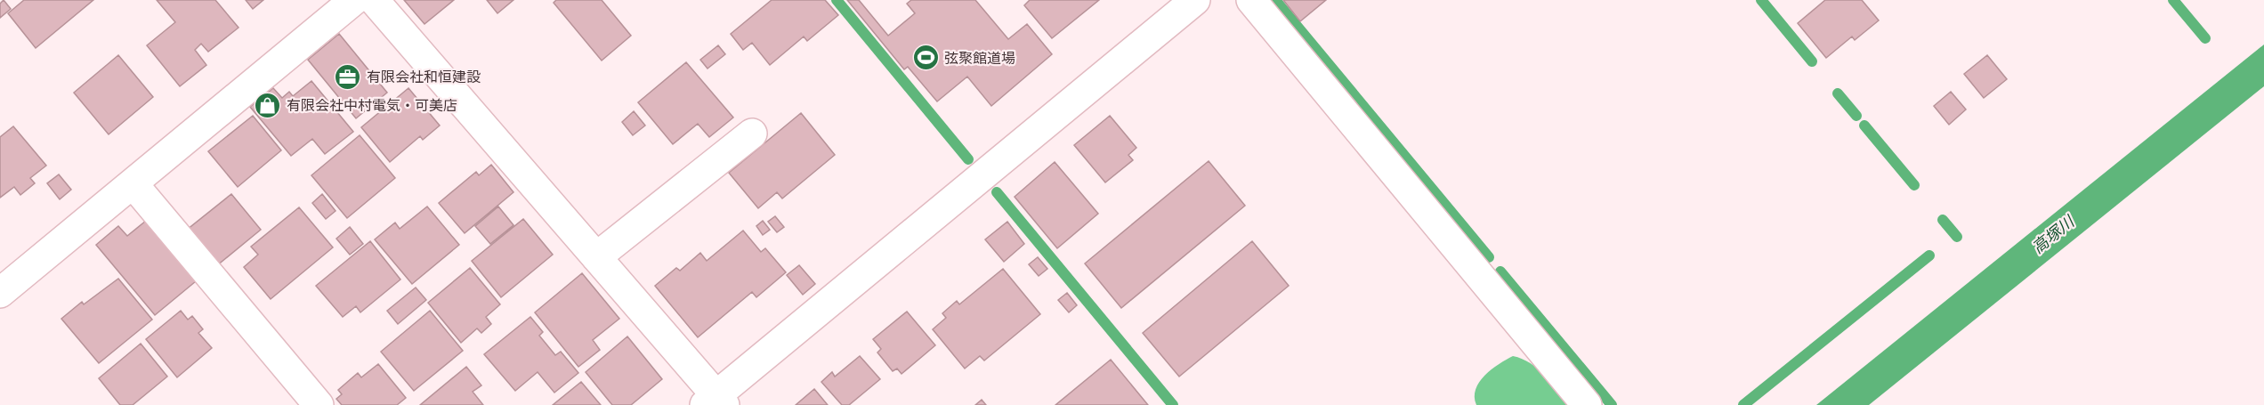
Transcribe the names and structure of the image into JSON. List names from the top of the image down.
{
  "water": ["高塚川"],
  "places": {
    "sports": ["弦聚館道場"],
    "office": ["有限会社和恒建設"],
    "shop": ["有限会社中村電気・可美店"]
  }
}
